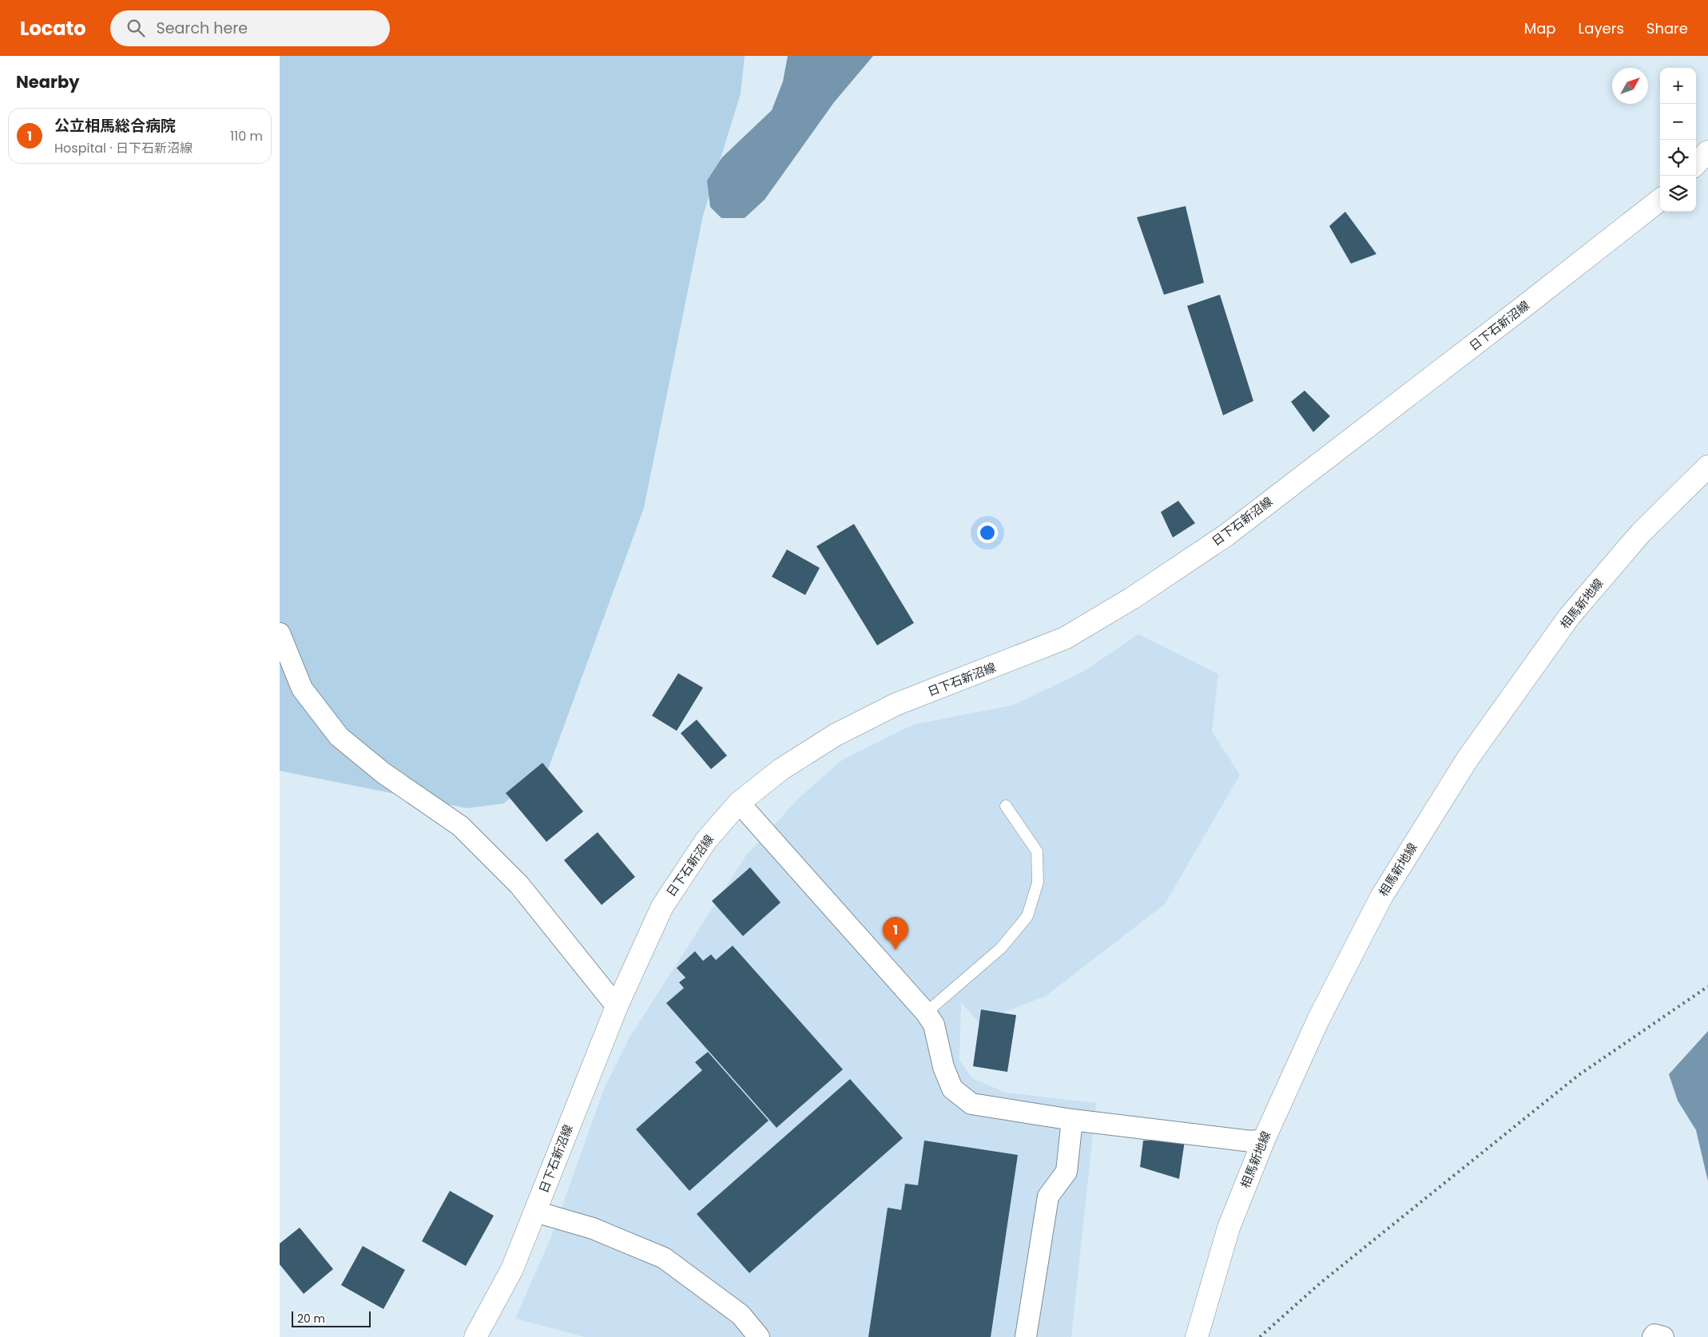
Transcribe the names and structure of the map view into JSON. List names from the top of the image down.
{
  "streets": {
    "main road": ["日下石新沼線", "相馬新地線"]
  },
  "scale_bar": "20 m",
  "north": "top right",
  "page": {
    "header": "Locato",
    "search": "Search here",
    "nav": ["Map", "Layers", "Share"],
    "heading": "Nearby",
    "map_buttons": ["+", "−"],
    "list": [
      {
        "mark": "1",
        "name": "公立相馬総合病院",
        "note": "Hospital · 日下石新沼線",
        "value": "110 m"
      }
    ],
    "pins": "1",
    "scale": "20 m"
  }
}
